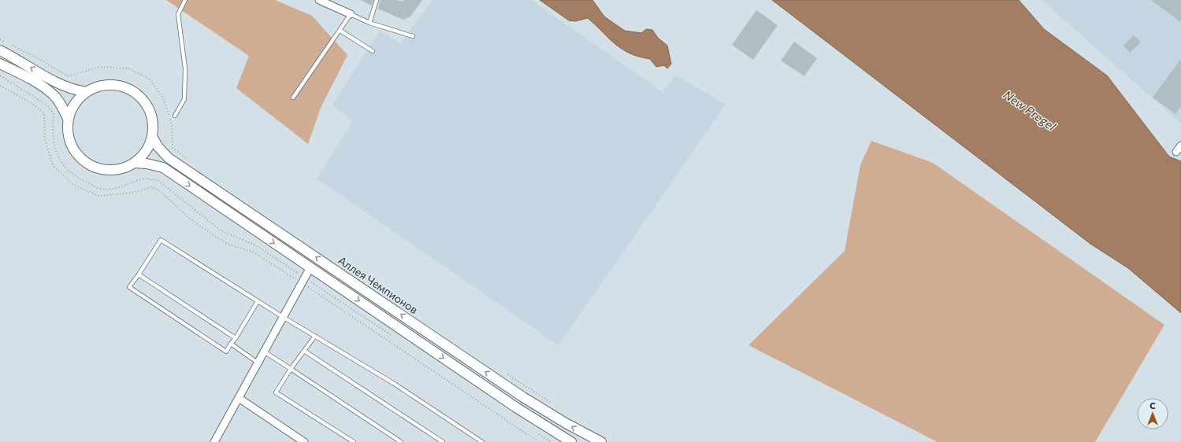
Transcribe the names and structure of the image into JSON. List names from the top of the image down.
{
  "streets": {
    "main road": ["Аллея Чемпионов"]
  },
  "water": ["New Pregel"],
  "north": "top"
}
